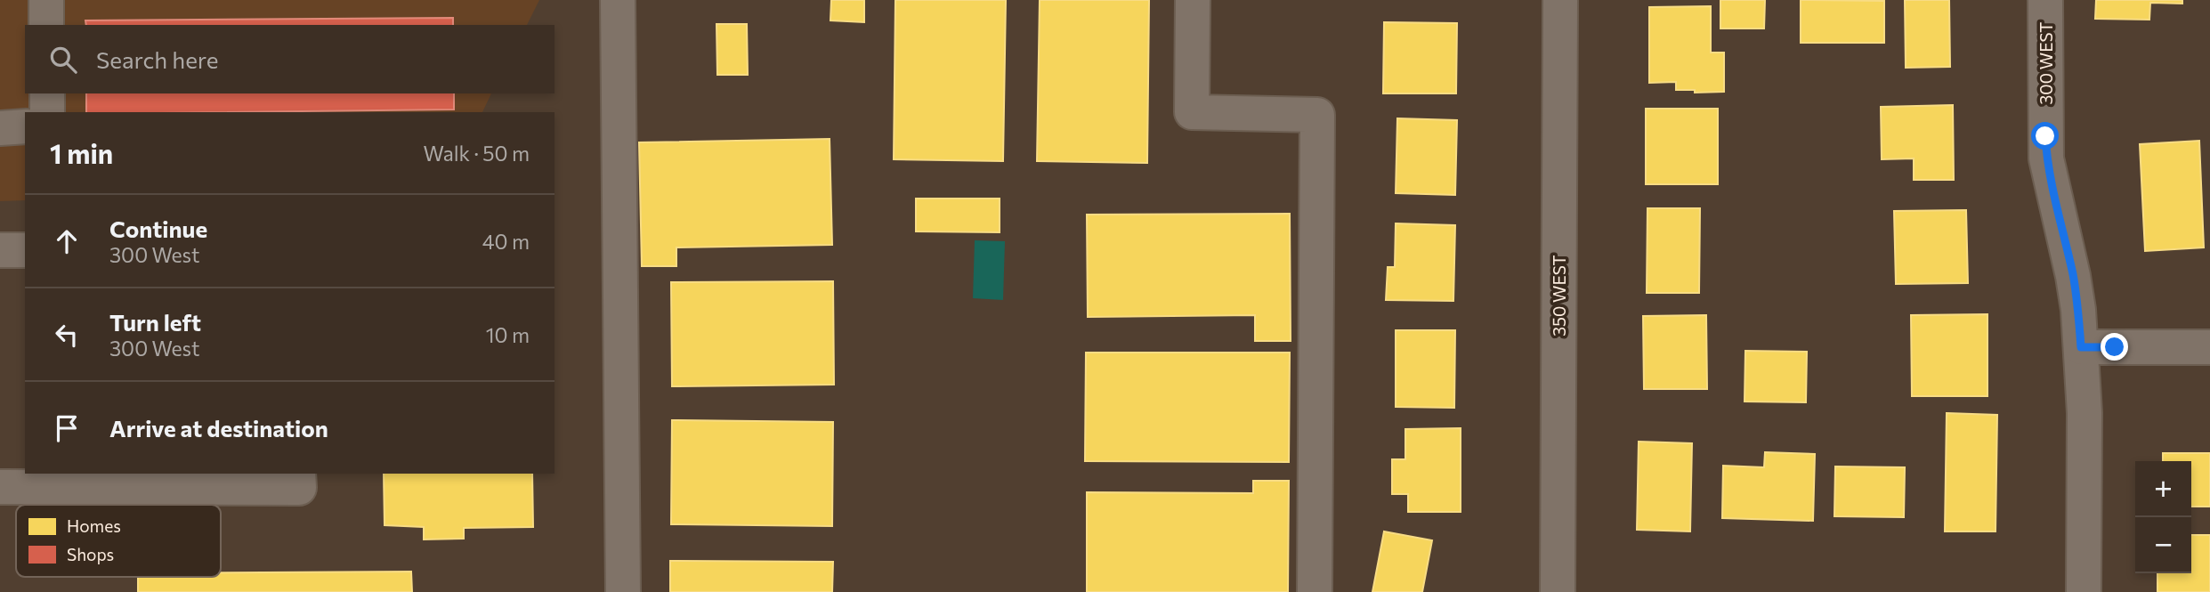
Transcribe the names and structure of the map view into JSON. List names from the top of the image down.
{
  "streets": {
    "street": ["300 WEST", "350 WEST"]
  },
  "legend": ["Homes", "Shops"],
  "page": {
    "search": "Search here",
    "heading": ["1 min", "Walk · 50 m"],
    "list": [
      ["Continue", "300 West", "40 m"],
      ["Turn left", "300 West", "10 m"],
      "Arrive at destination"
    ],
    "map_buttons": ["+", "−"]
  }
}
